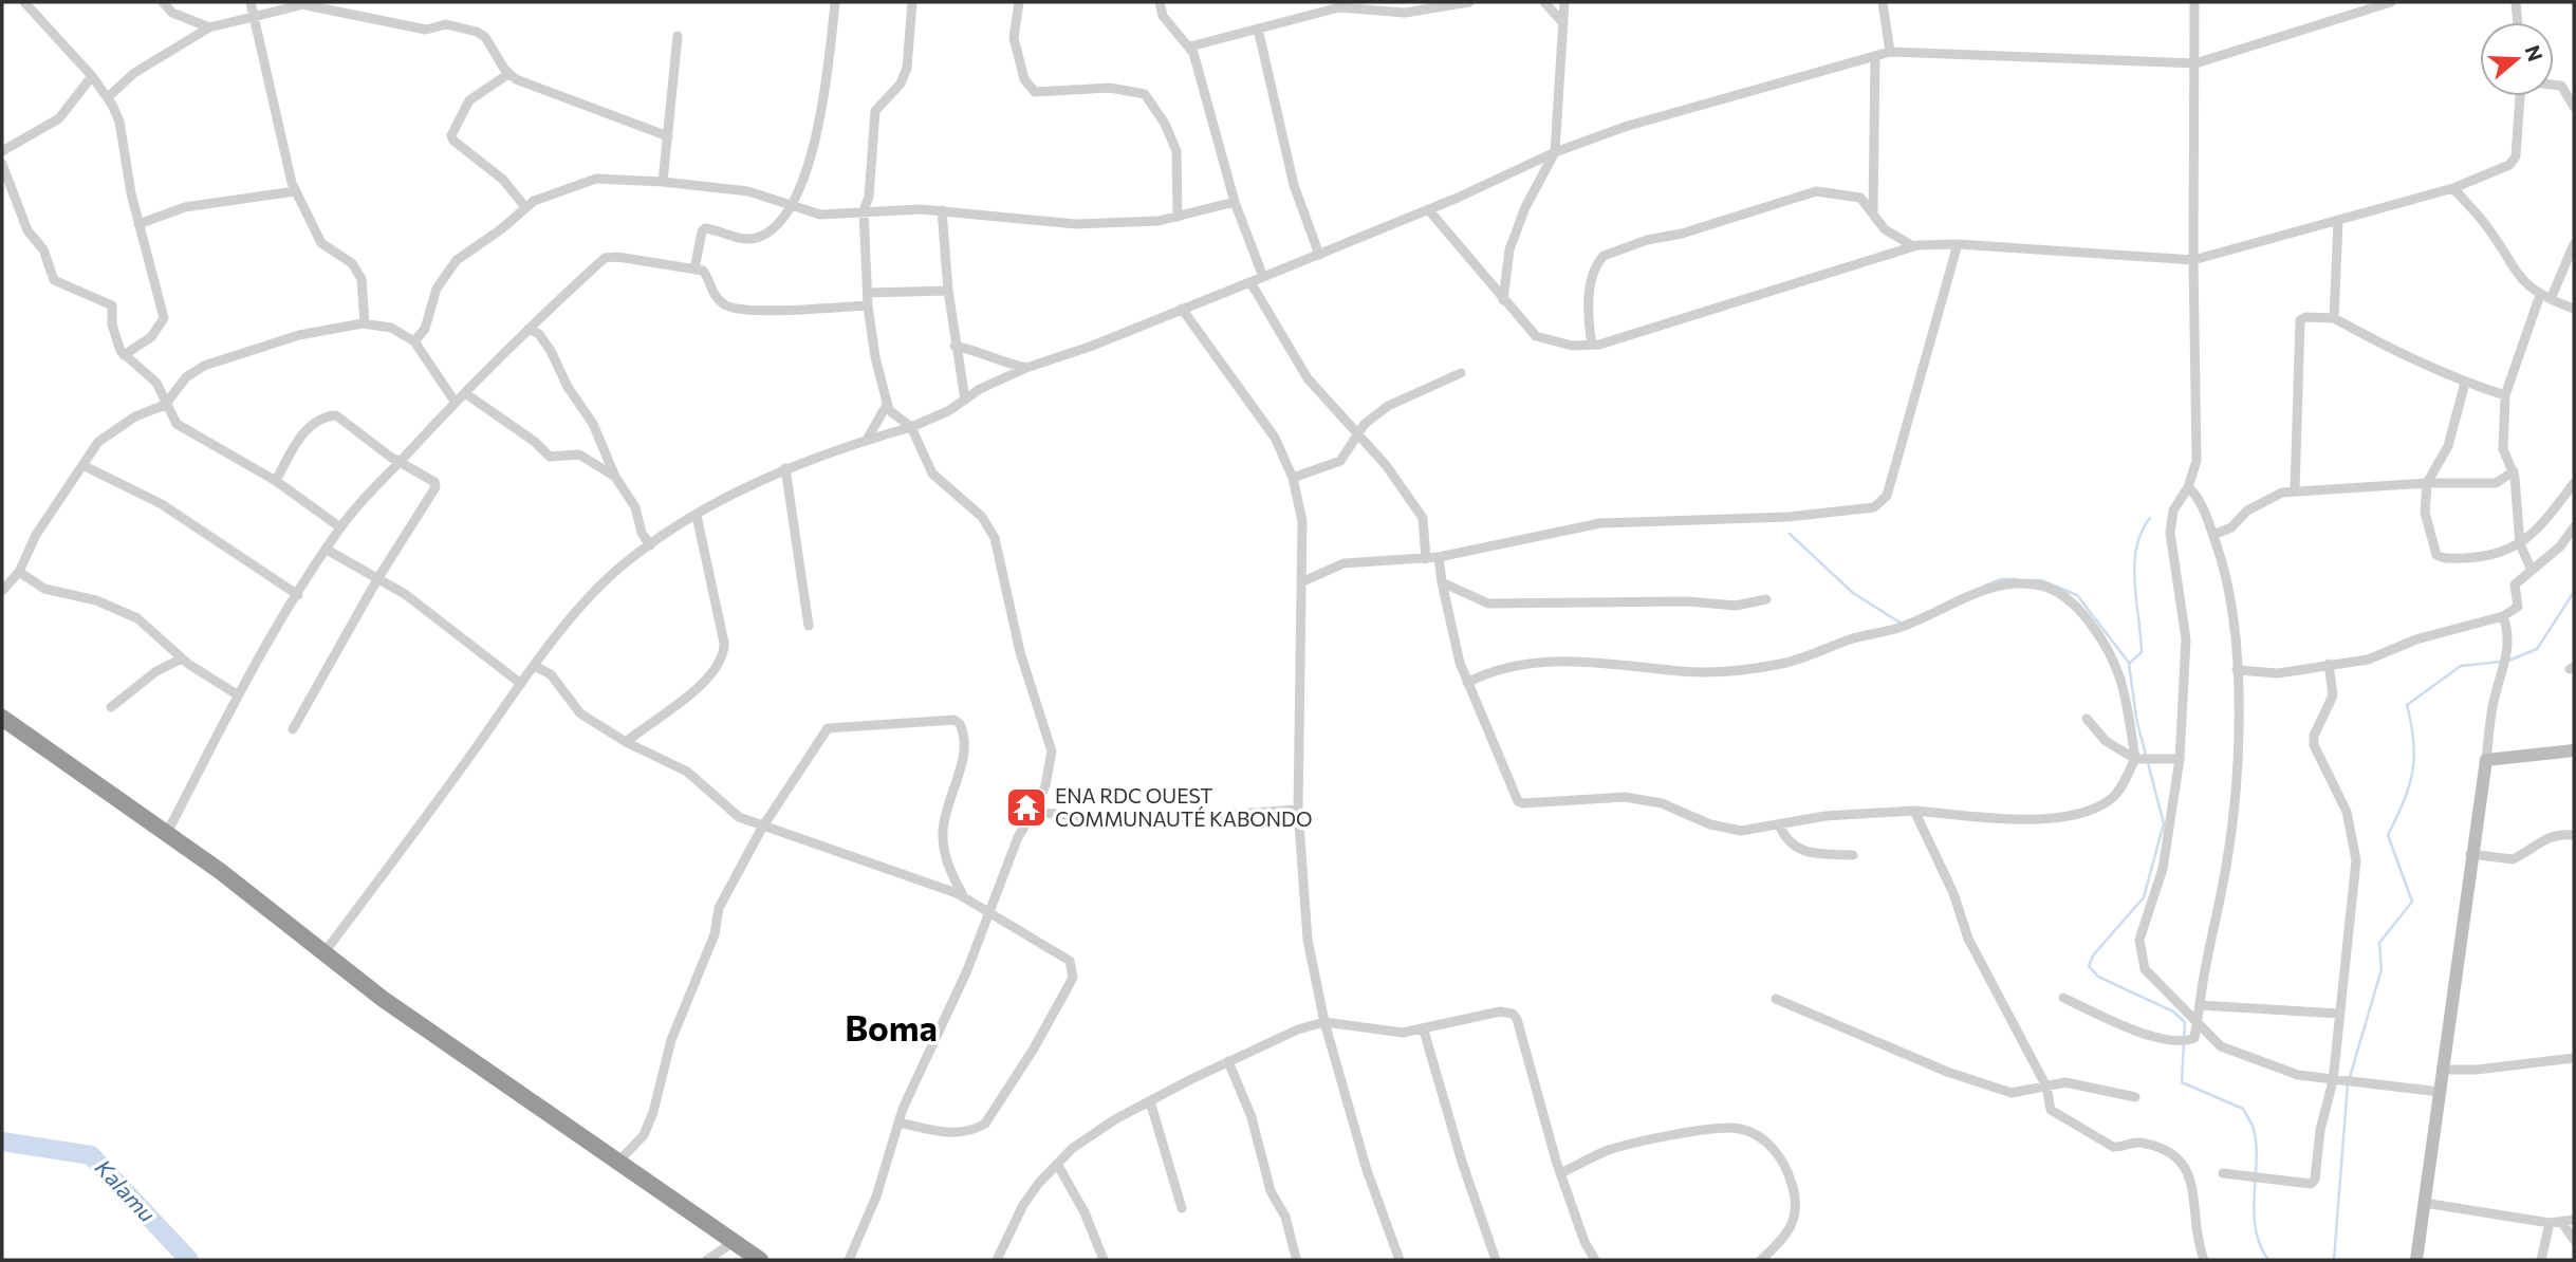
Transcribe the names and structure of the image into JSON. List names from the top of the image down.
{
  "districts": ["Boma"],
  "water": ["Kalamu"],
  "places": {
    "temple": ["ENA RDC OUEST COMMUNAUTÉ KABONDO"]
  },
  "north": "right"
}
